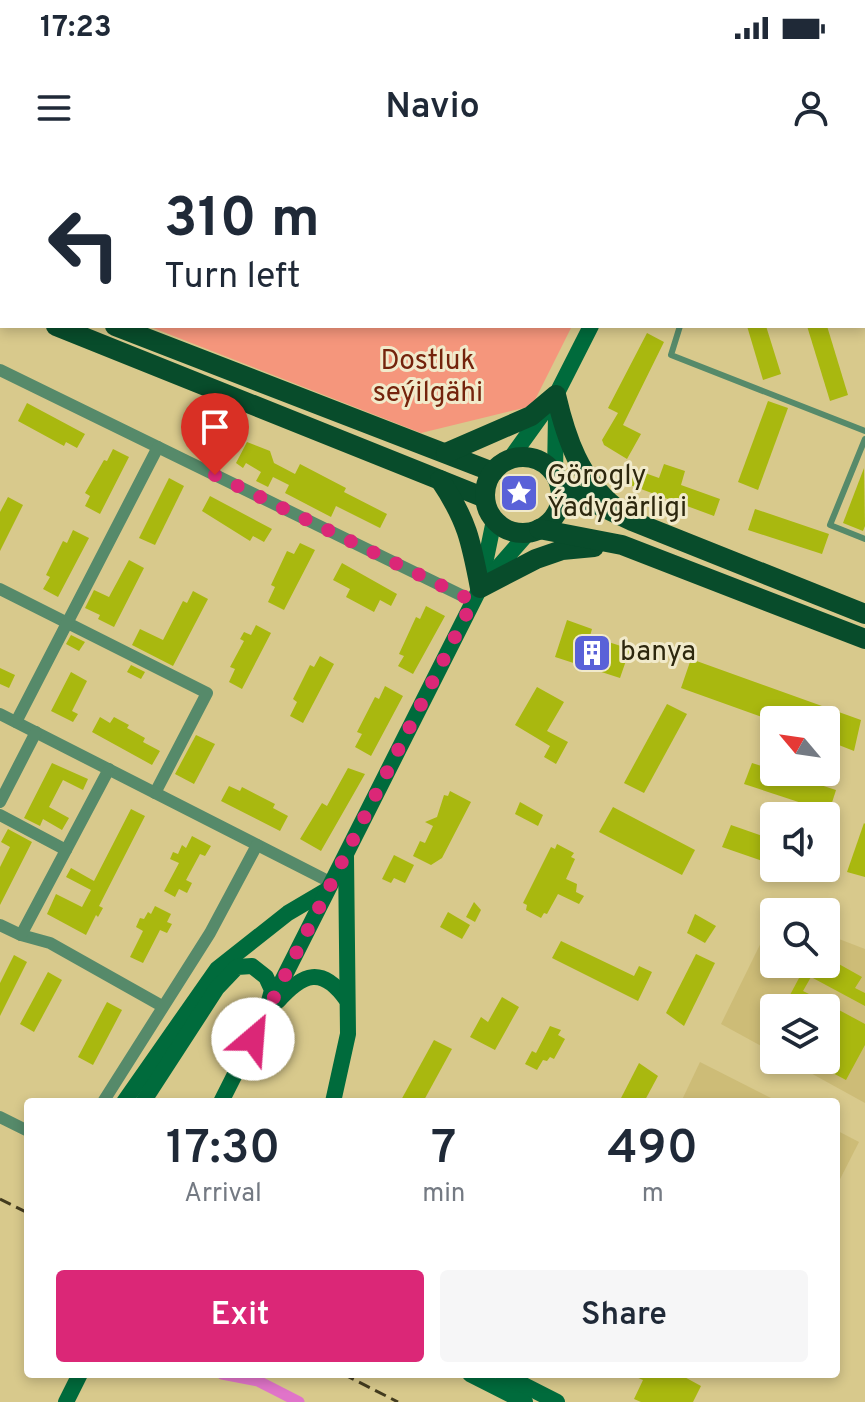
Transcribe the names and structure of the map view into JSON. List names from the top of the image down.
{
  "parks": ["Dostluk seýilgähi"],
  "places": {
    "place": ["Görogly Ýadygärligi"],
    "building": ["banya"]
  },
  "north": "top left",
  "page": {
    "status": "17:23",
    "header": "Navio",
    "turn": ["310 m", "Turn left"],
    "eta": [
      "17:30",
      "Arrival",
      "7",
      "min",
      "490",
      "m"
    ],
    "buttons": ["Exit", "Share"]
  }
}
